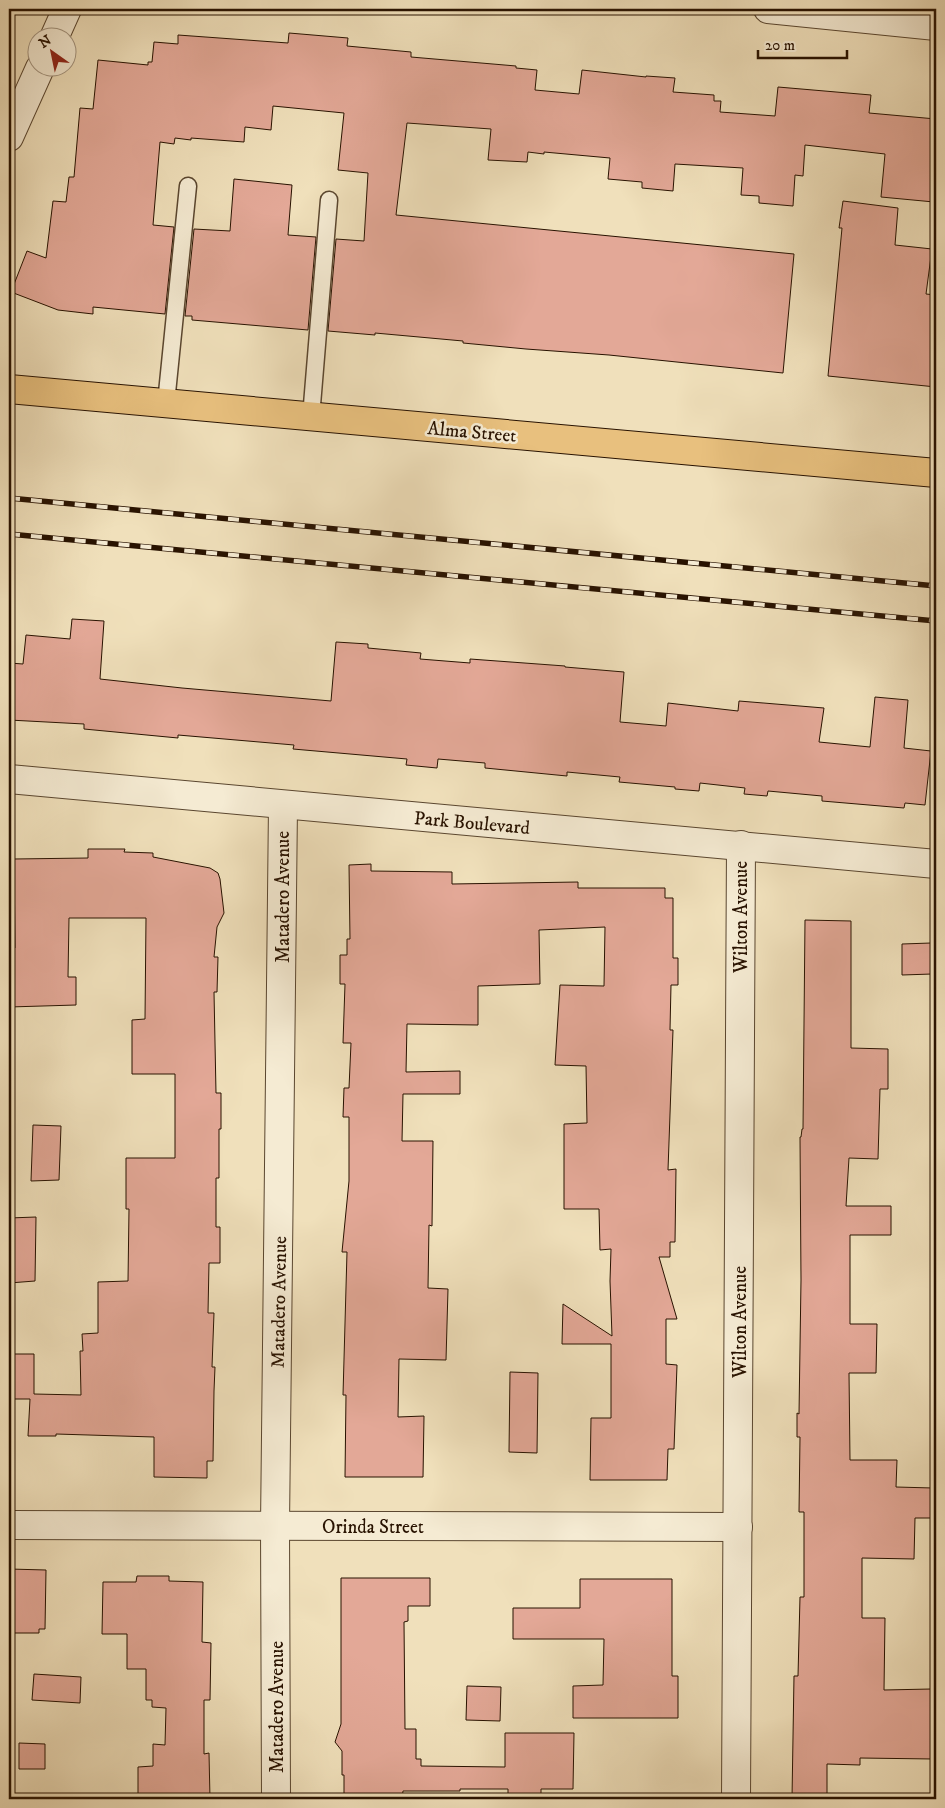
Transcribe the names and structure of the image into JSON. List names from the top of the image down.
{
  "streets": {
    "main road": ["Alma Street"],
    "street": [
      "Park Boulevard",
      "Matadero Avenue",
      "Wilton Avenue",
      "Orinda Street"
    ]
  },
  "crossings": [
    ["Park Boulevard", "Matadero Avenue"],
    ["Park Boulevard", "Wilton Avenue"],
    ["Matadero Avenue", "Orinda Street"],
    ["Wilton Avenue", "Orinda Street"]
  ],
  "scale_bar": "20 m",
  "north": "top left"
}
